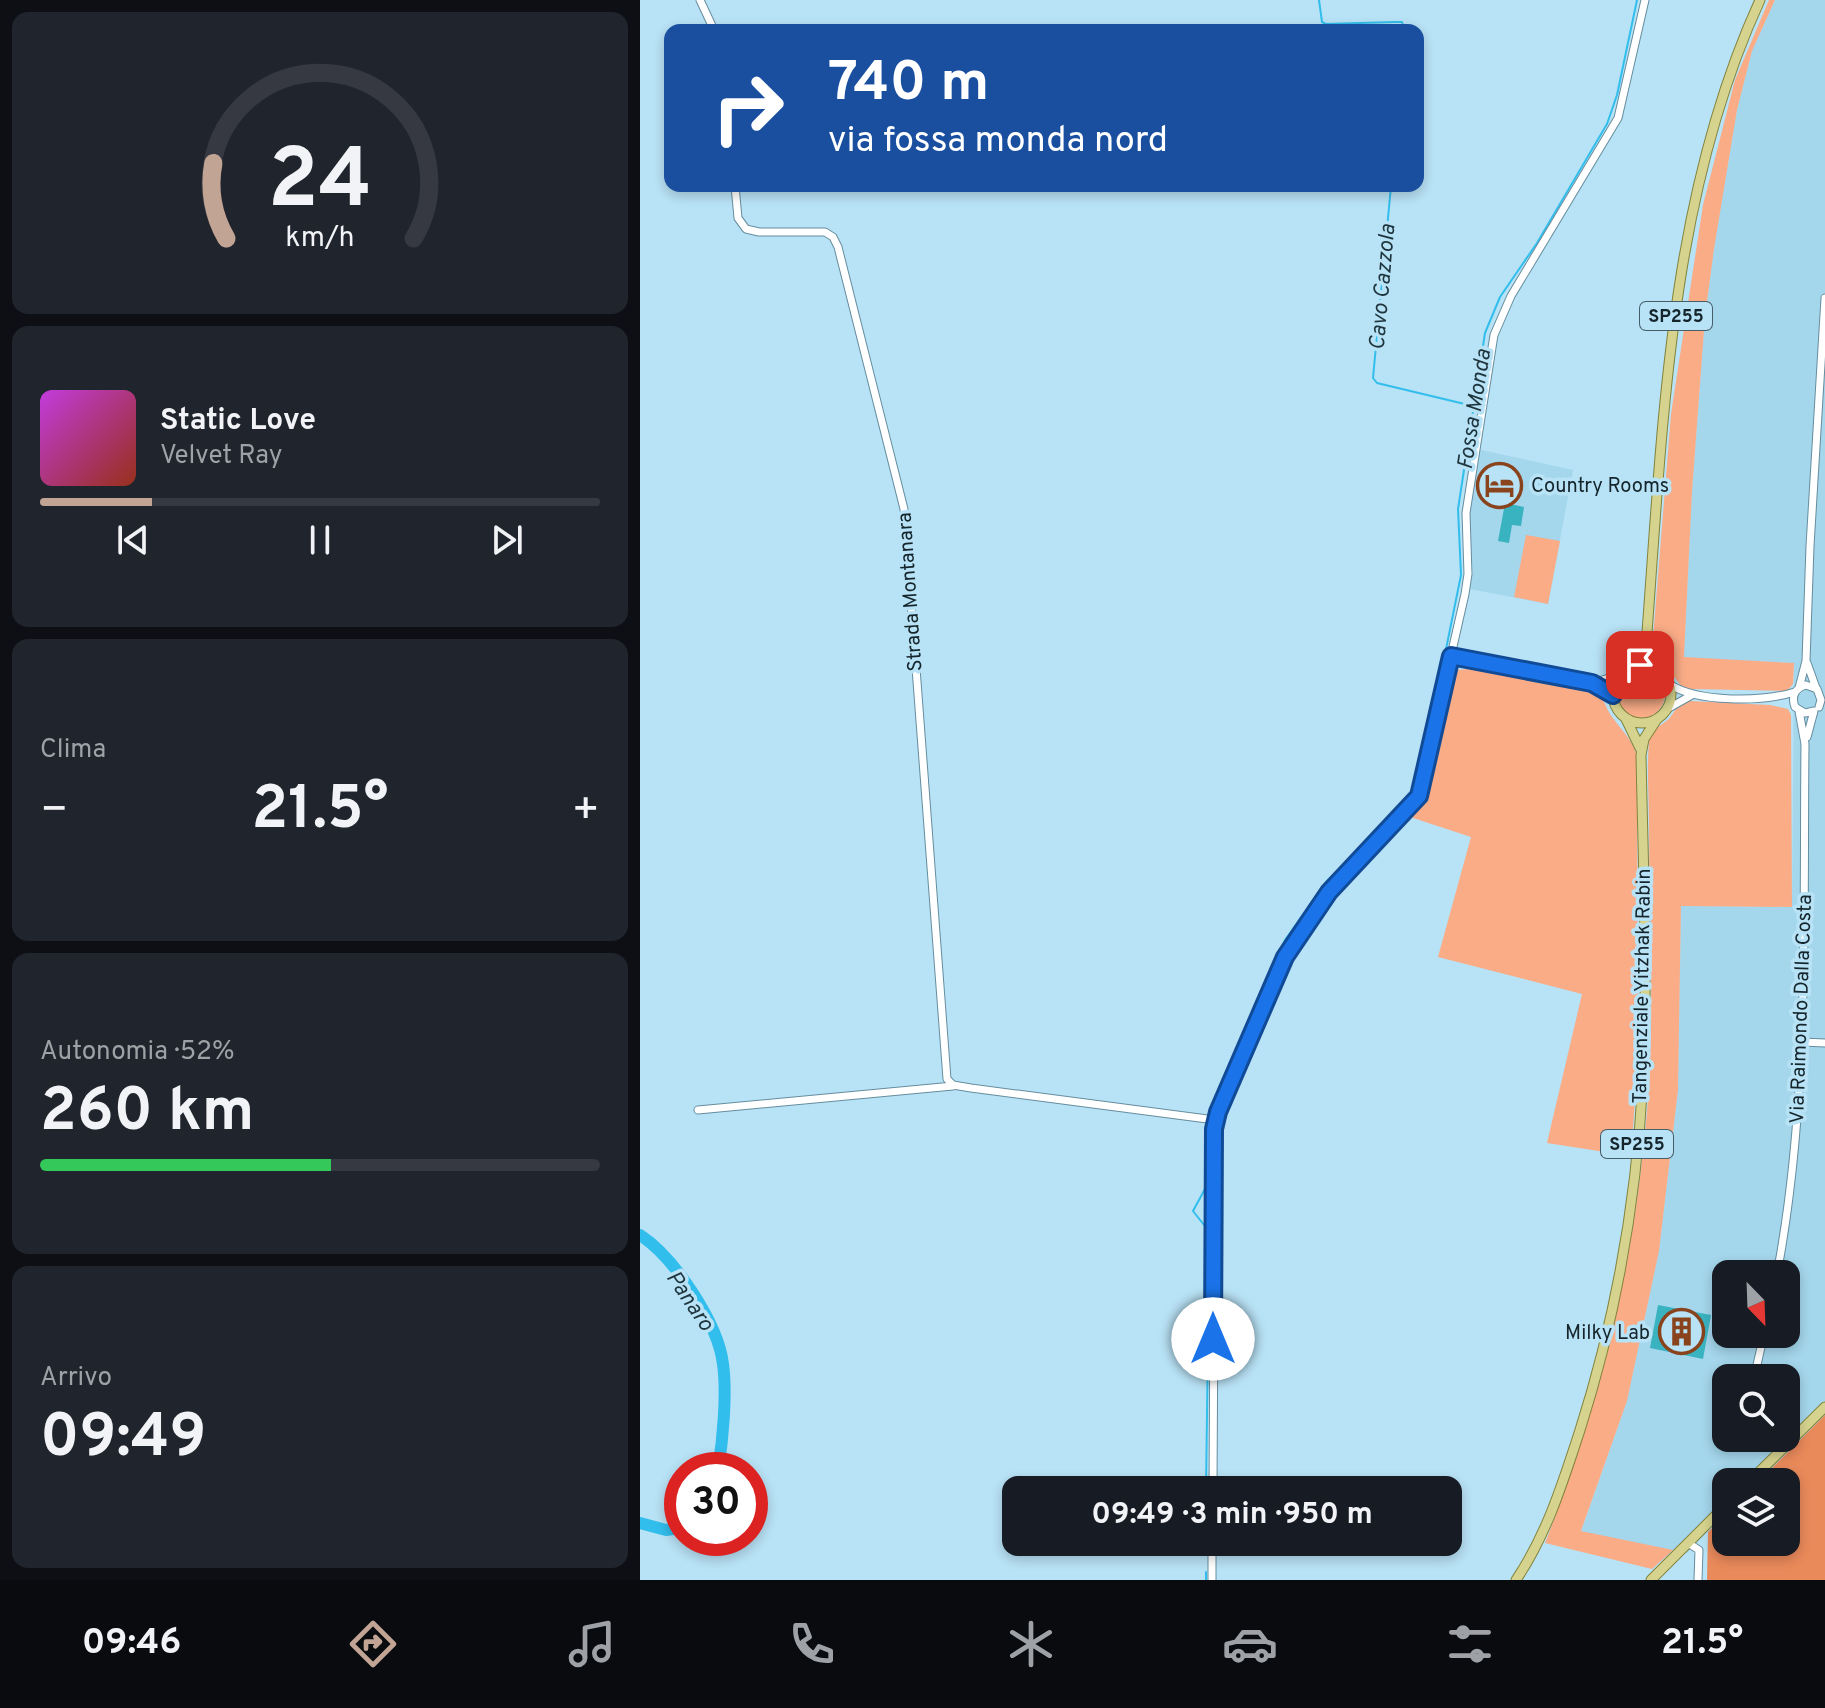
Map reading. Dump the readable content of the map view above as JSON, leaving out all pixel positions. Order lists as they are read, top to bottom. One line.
{"streets":{"main road":["SP255","Tangenziale Yitzhak Rabin"],"street":["Strada Montanara","Via Raimondo Dalla Costa"]},"crossings":[["SP255","Tangenziale Yitzhak Rabin"]],"water":["Cavo Cazzola","Fossa Monda","Panaro"],"places":{"hotel":["Country Rooms"],"building":["Milky Lab"]},"north":"bottom right","page":{"turn":["740 m","via fossa monda nord"],"song":["Static Love","Velvet Ray"],"tile":["Clima",["Autonomia · 52%","260 km"],["Arrivo","09:49"]],"heat":["−","21.5°","+"],"limit":"30","trip":"09:49 · 3 min · 950 m","tabs":["09:46","21.5°"],"gauge":["24","km/h"]}}
